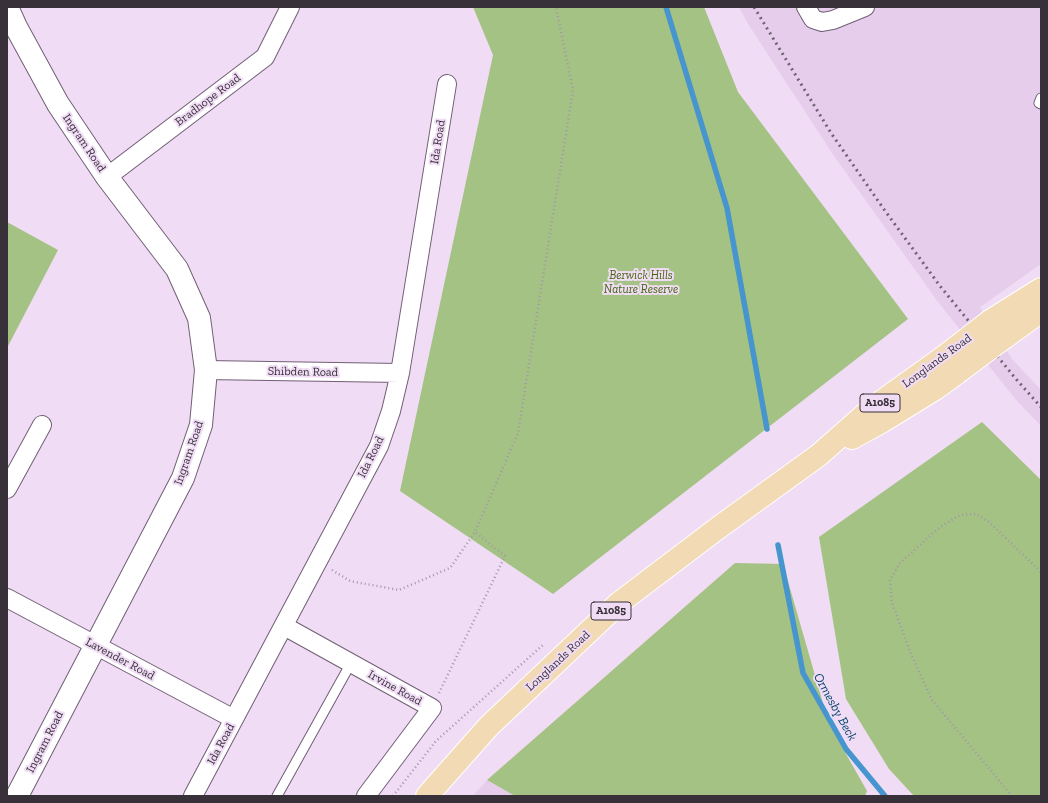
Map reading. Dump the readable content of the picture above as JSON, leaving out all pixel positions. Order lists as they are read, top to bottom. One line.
{"streets":{"main road":["Longlands Road","A1085"],"street":["Bradhope Road","Ida Road","Ingram Road","Shibden Road","Lavender Road","Irvine Road"]},"crossings":[["Bradhope Road","Ingram Road"],["Ida Road","Shibden Road"],["Ida Road","Lavender Road"],["Ida Road","Irvine Road"],["Ingram Road","Shibden Road"],["Ingram Road","Lavender Road"]],"water":["Ormesby Beck"],"parks":["Berwick Hills Nature Reserve"]}
